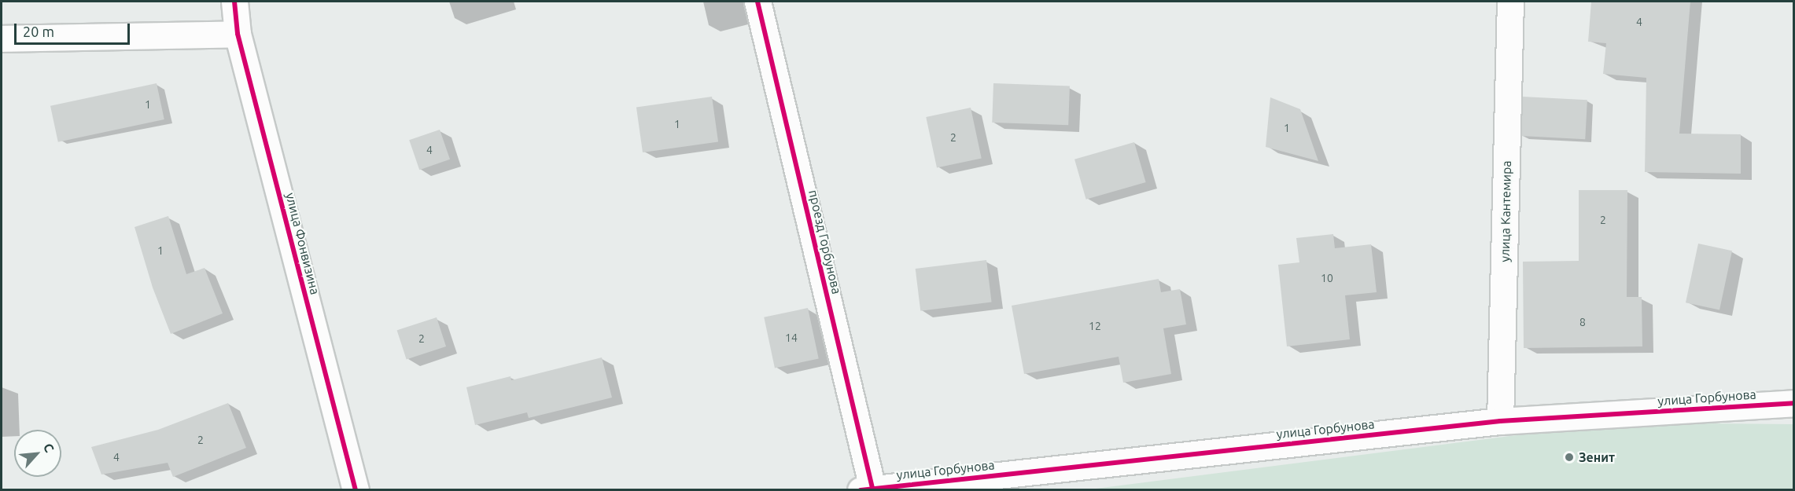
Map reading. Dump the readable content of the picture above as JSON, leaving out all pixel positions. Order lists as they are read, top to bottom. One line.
{"streets":{"street":["улица Кантемира","проезд Горбунова","улица Фонвизина","улица Горбунова"]},"crossings":[["улица Кантемира","улица Горбунова"],["проезд Горбунова","улица Горбунова"]],"places":["Зенит"],"house_numbers":["4","1","1","1","2","4","2","1","10","8","12","14","2","2","4"],"scale_bar":"20 m","north":"top right"}
